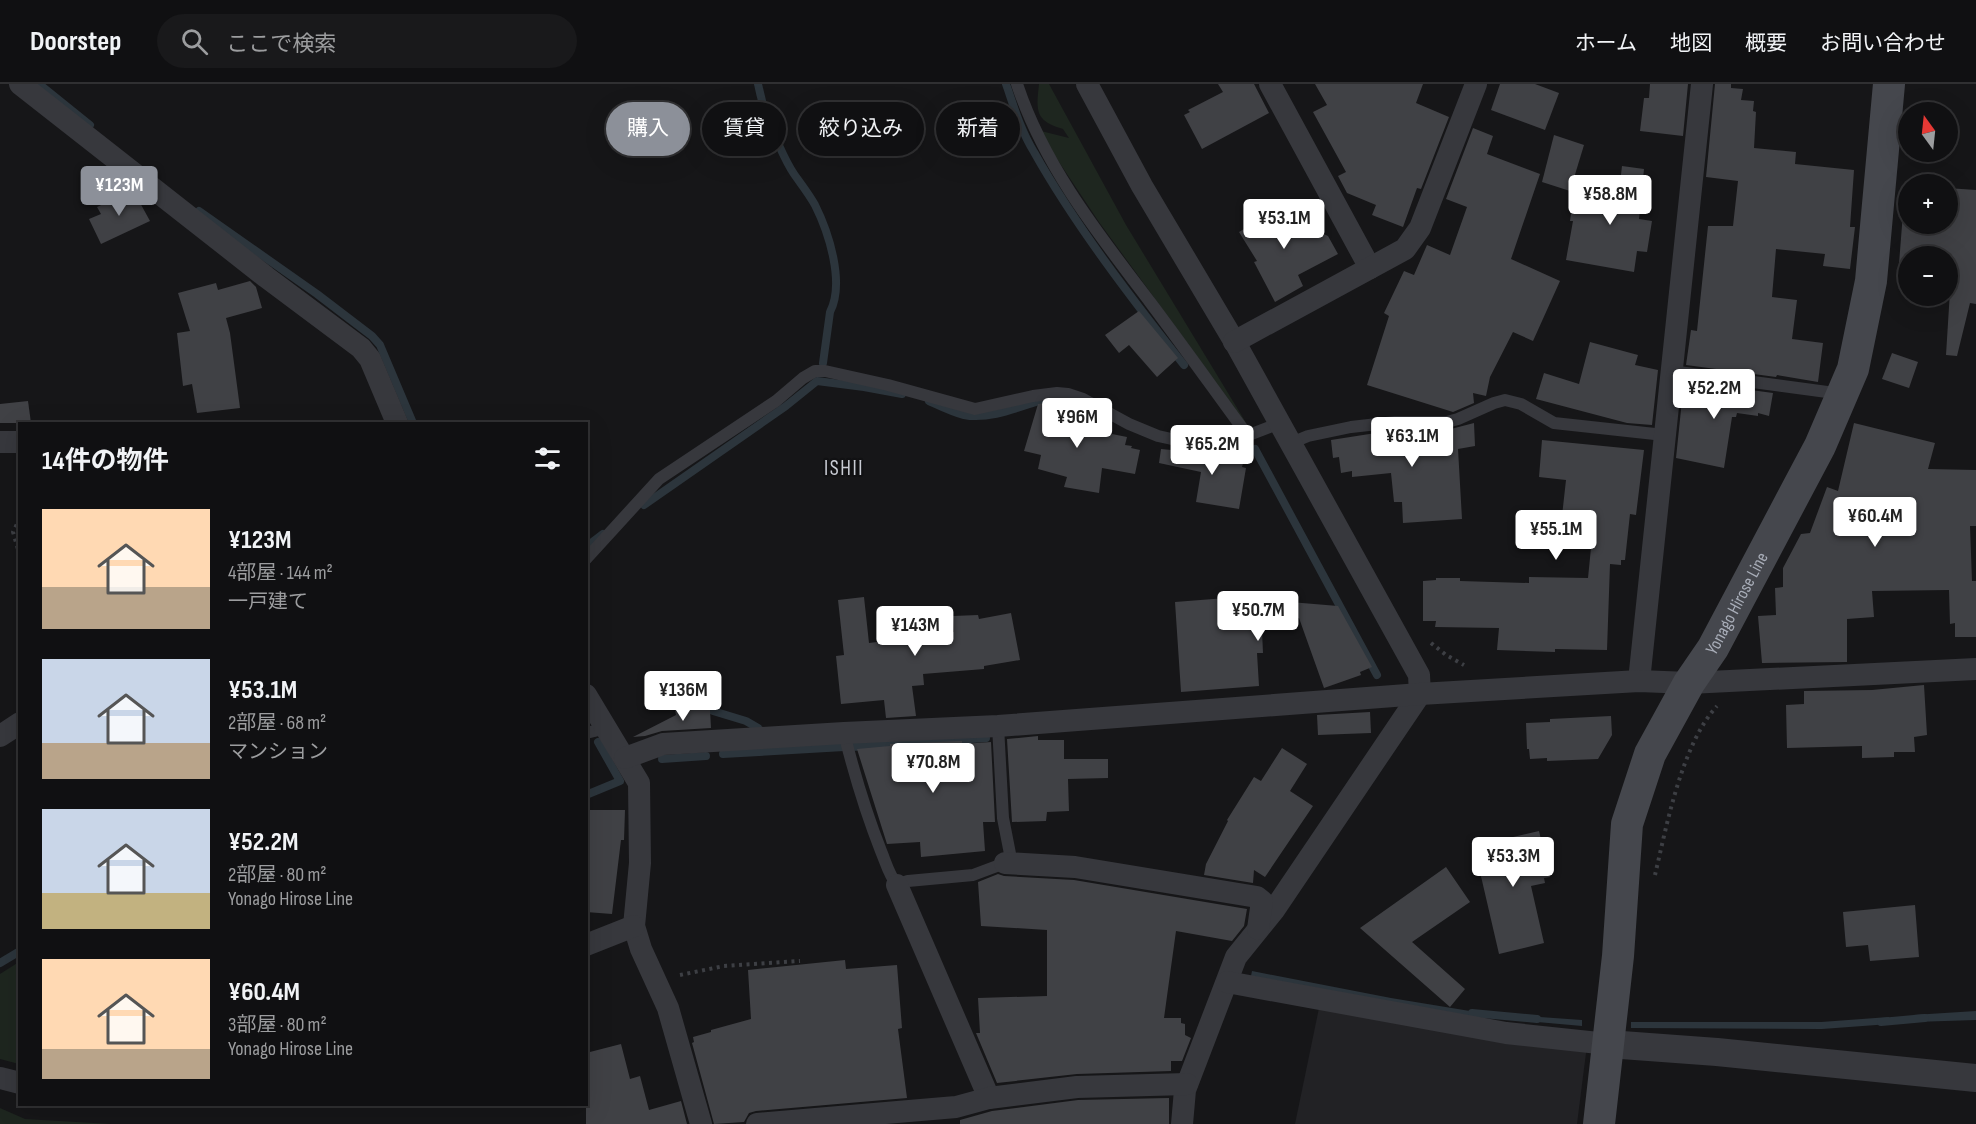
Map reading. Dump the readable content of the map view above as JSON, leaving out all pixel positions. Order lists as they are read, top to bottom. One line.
{"streets":{"main road":["Yonago Hirose Line"]},"districts":["ISHII"],"north":"top","page":{"header":"Doorstep","search":"ここで検索","nav":["ホーム","地図","概要","お問い合わせ"],"map_buttons":["+","−"],"chip":["購入","賃貸","絞り込み","新着"],"price":["¥123M","¥58.8M","¥53.1M","¥52.2M","¥96M","¥63.1M","¥65.2M","¥60.4M","¥55.1M","¥50.7M","¥143M","¥136M","¥70.8M","¥53.3M"],"heading":"14件の物件","list":[{"name":"¥123M","note":"4部屋 · 144 m² · 一戸建て"},{"name":"¥53.1M","note":"2部屋 · 68 m² · マンション"},{"name":"¥52.2M","note":"2部屋 · 80 m² · Yonago Hirose Line"},{"name":"¥60.4M","note":"3部屋 · 80 m² · Yonago Hirose Line"}]}}
